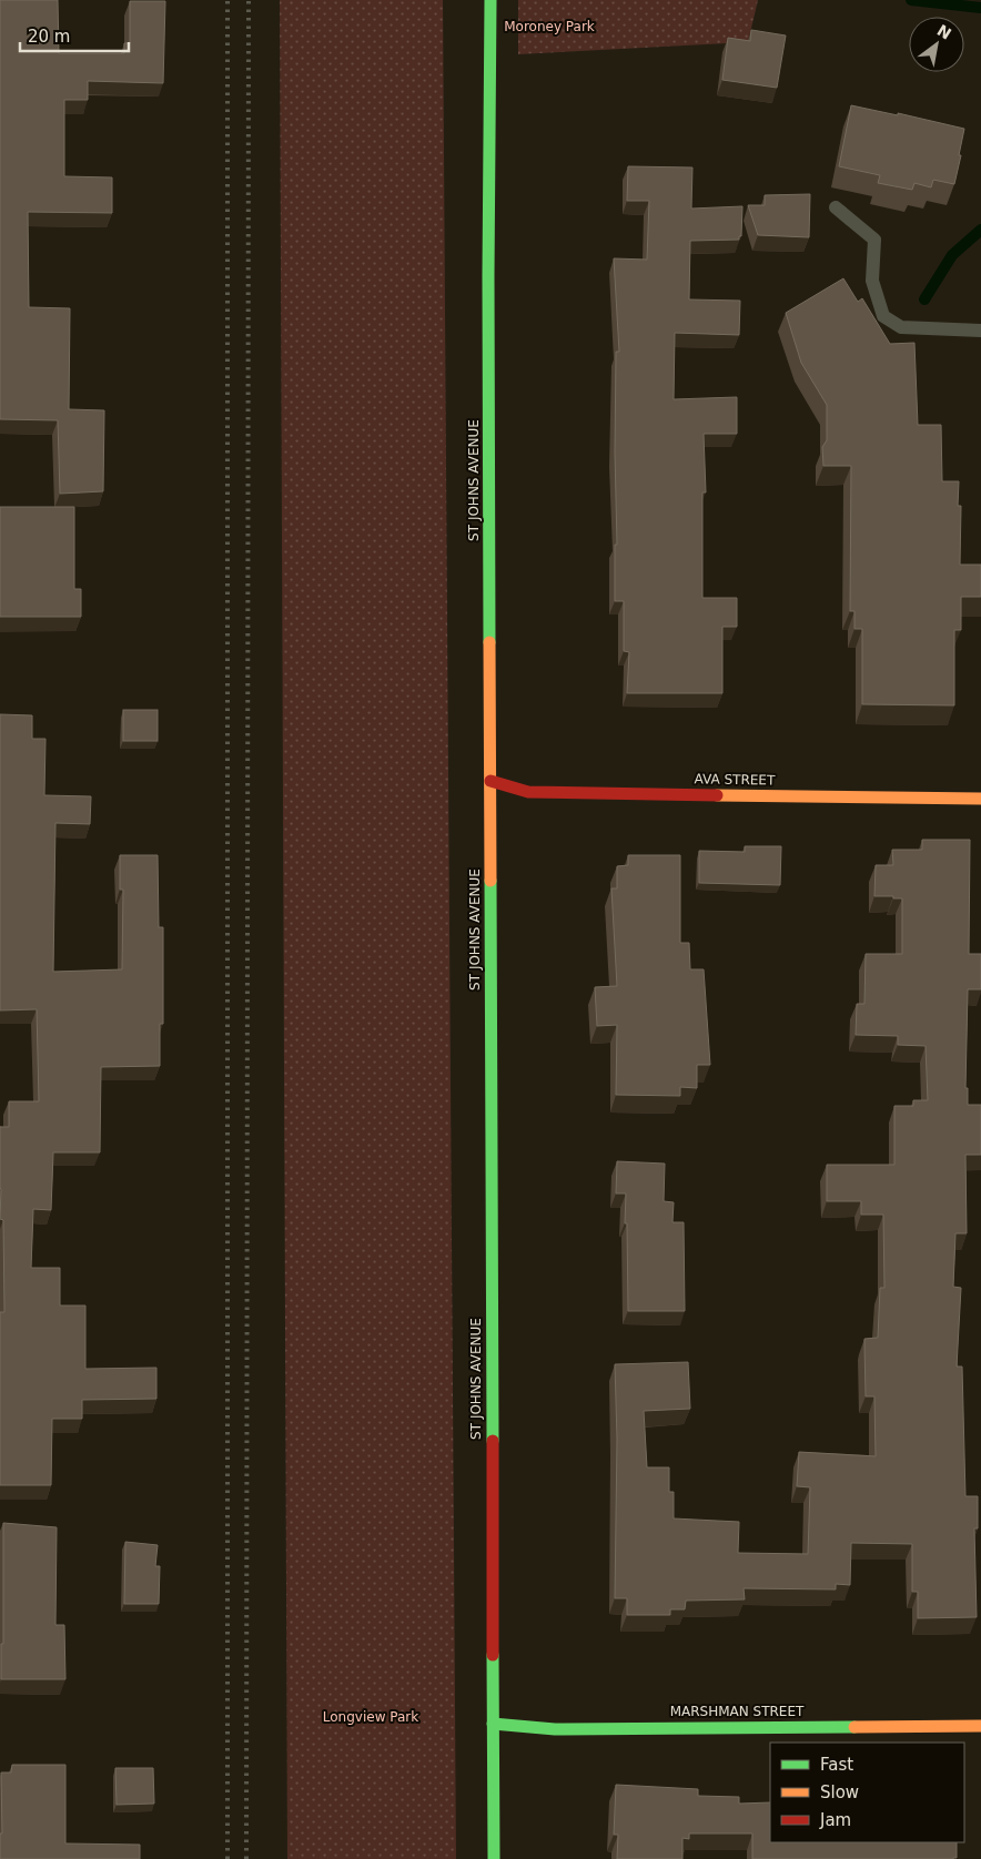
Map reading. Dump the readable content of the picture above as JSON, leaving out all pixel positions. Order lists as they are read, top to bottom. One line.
{"streets":{"street":["ST JOHNS AVENUE","AVA STREET","MARSHMAN STREET"]},"crossings":[["ST JOHNS AVENUE","AVA STREET"],["ST JOHNS AVENUE","MARSHMAN STREET"]],"parks":["Moroney Park","Longview Park"],"legend":["Fast","Slow","Jam"],"scale_bar":"20 m","north":"top right"}
